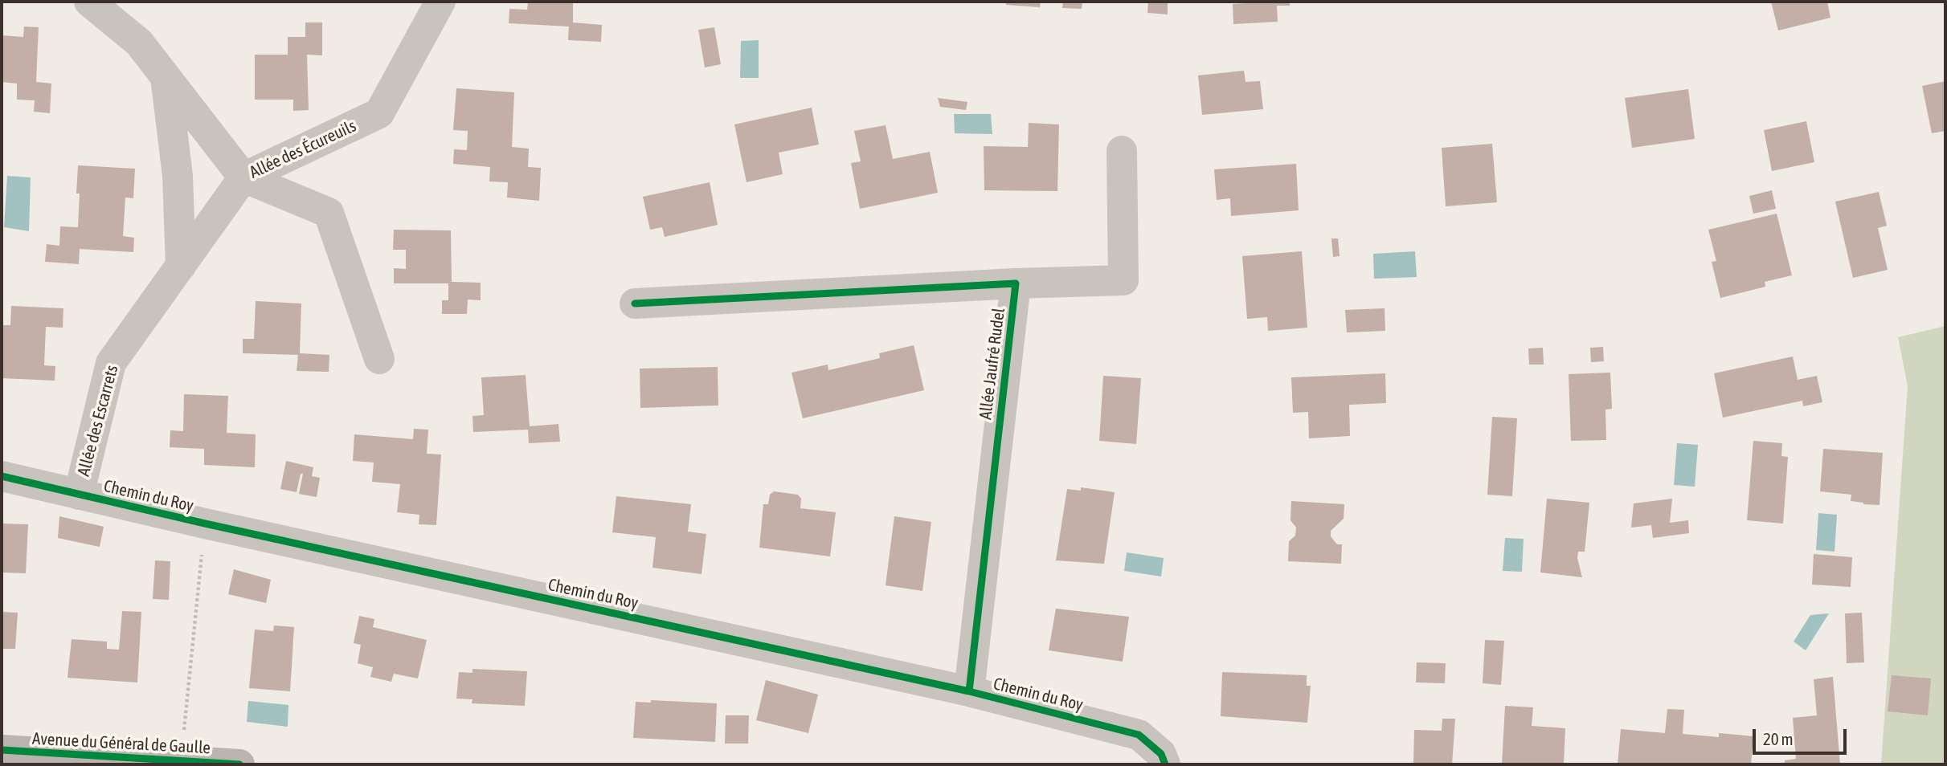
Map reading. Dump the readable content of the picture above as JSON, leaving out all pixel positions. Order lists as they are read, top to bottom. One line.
{"streets":{"main road":["Avenue du Général de Gaulle"],"street":["Allée des Écureuils","Allée Jaufré Rudel","Allée des Escarrets","Chemin du Roy"]},"crossings":[["Allée des Écureuils","Allée des Escarrets"],["Allée Jaufré Rudel","Chemin du Roy"],["Allée des Escarrets","Chemin du Roy"]],"scale_bar":"20 m"}
